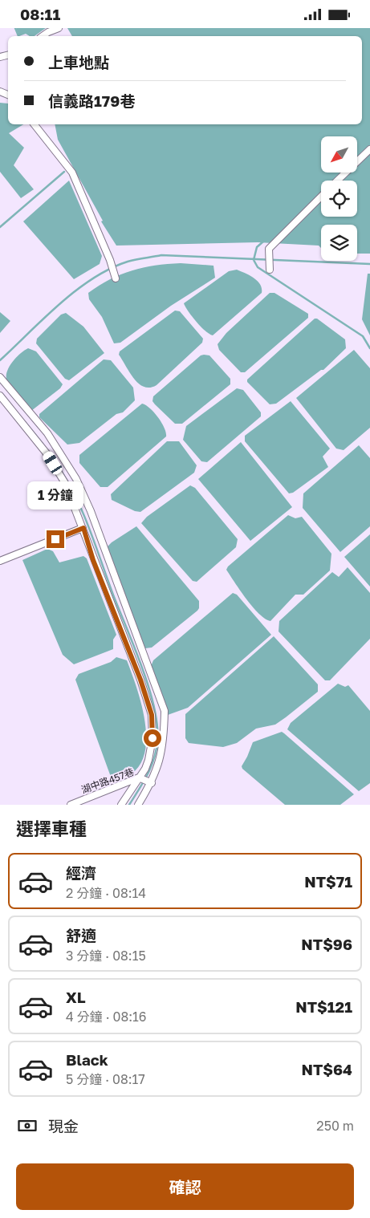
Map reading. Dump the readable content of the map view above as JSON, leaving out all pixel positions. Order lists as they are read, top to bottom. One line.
{"streets":{"street":["湖中路457巷"]},"north":"bottom left","page":{"status":"08:11","banner":["上車地點","信義路179巷"],"bubble":"1 分鐘","heading":"選擇車種","list":[{"name":"經濟","note":"2 分鐘 · 08:14","value":"NT$71"},{"name":"舒適","note":"3 分鐘 · 08:15","value":"NT$96"},{"name":"XL","note":"4 分鐘 · 08:16","value":"NT$121"},{"name":"Black","note":"5 分鐘 · 08:17","value":"NT$64"}],"pay":["現金","250 m"],"buttons":"確認"}}
